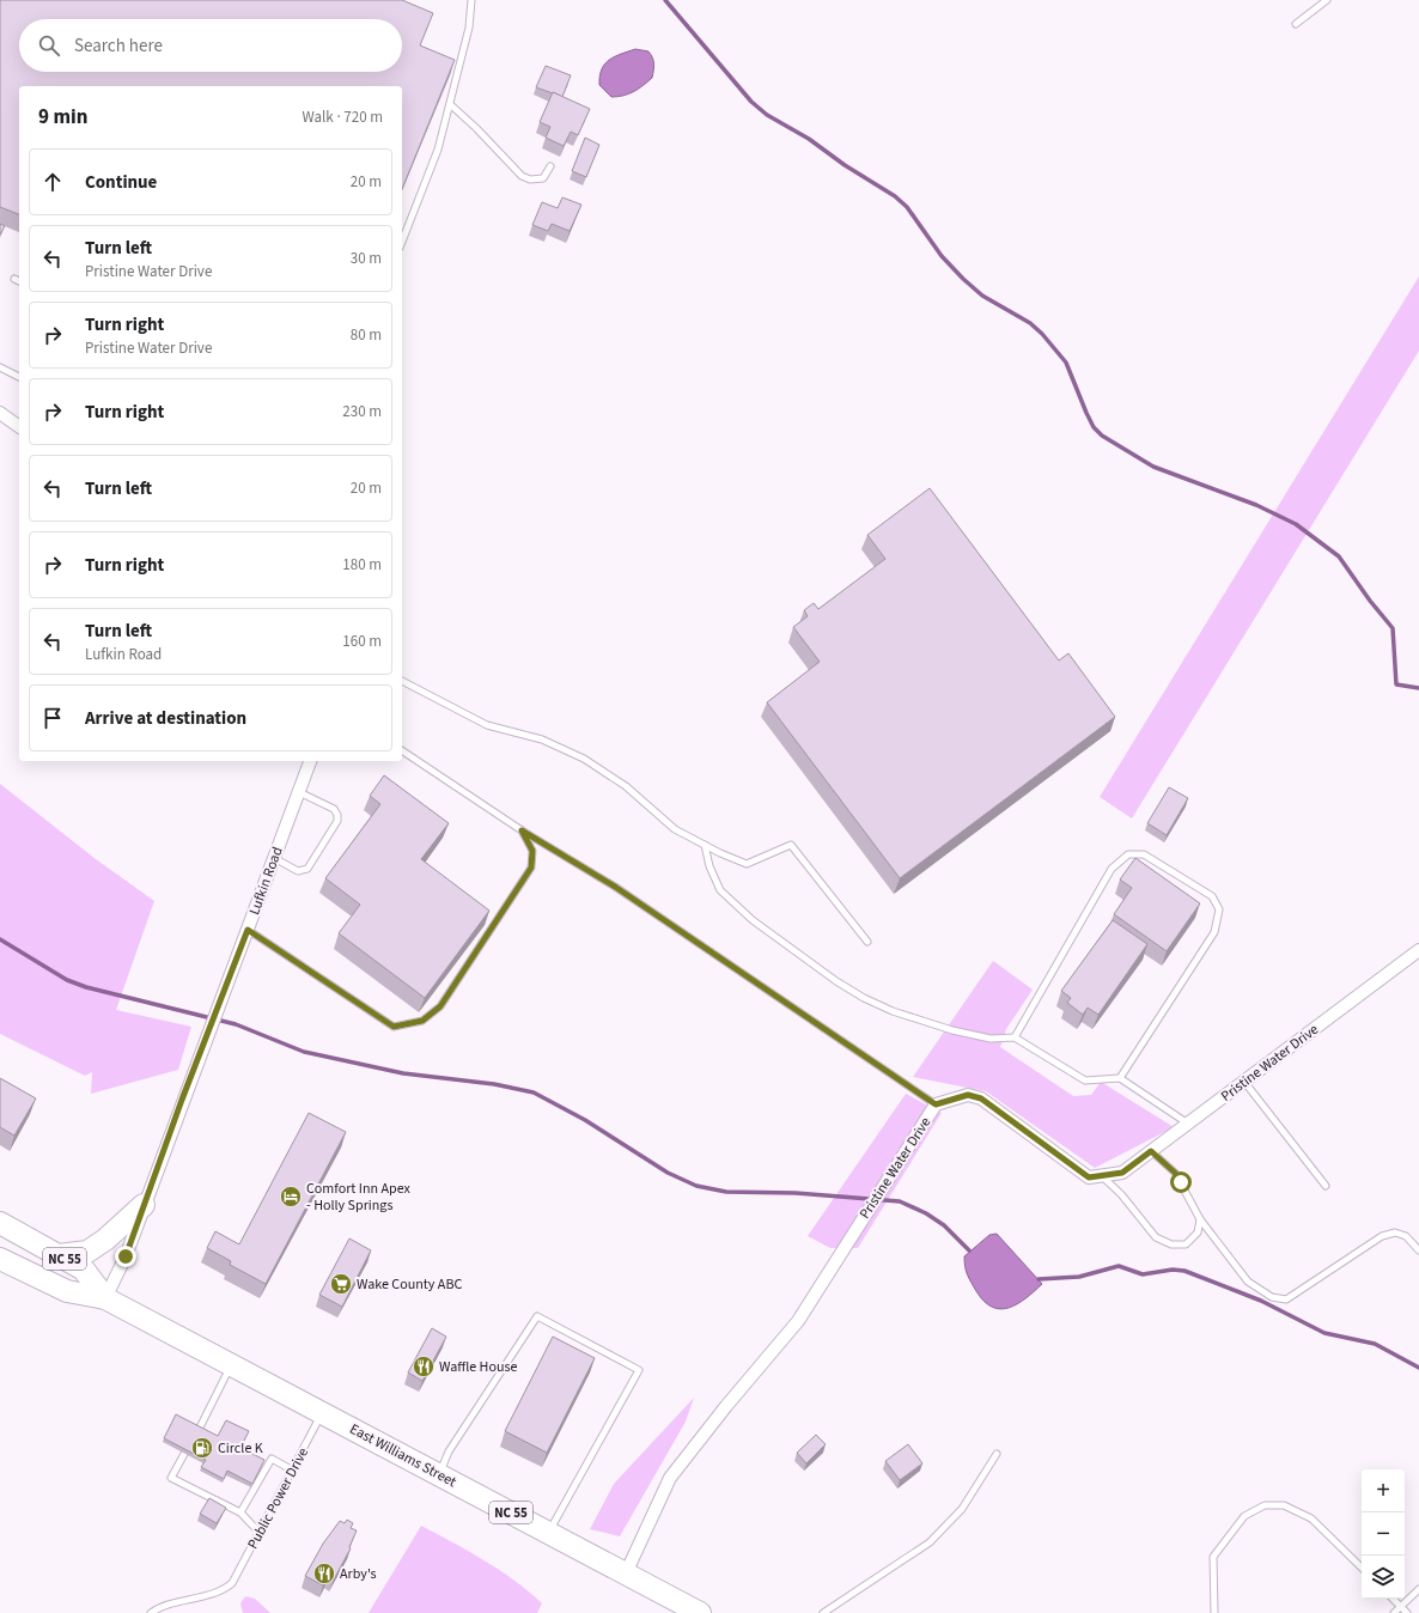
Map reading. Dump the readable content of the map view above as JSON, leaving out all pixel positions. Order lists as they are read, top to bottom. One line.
{"streets":{"highway":["NC 55","East Williams Street"],"street":["Lufkin Road","Pristine Water Drive"],"lane":["Public Power Drive"]},"crossings":[["Lufkin Road","East Williams Street"],["Pristine Water Drive","East Williams Street"],["East Williams Street","Public Power Drive"]],"places":{"hotel":["Comfort Inn Apex - Holly Springs"],"supermarket":["Wake County ABC"],"restaurant":["Waffle House","Arby's"],"fuel station":["Circle K"]},"page":{"search":"Search here","heading":["9 min","Walk · 720 m"],"list":[["Continue","20 m"],["Turn left","Pristine Water Drive","30 m"],["Turn right","Pristine Water Drive","80 m"],["Turn right","230 m"],["Turn left","20 m"],["Turn right","180 m"],["Turn left","Lufkin Road","160 m"],"Arrive at destination"],"map_buttons":["+","−"]}}
